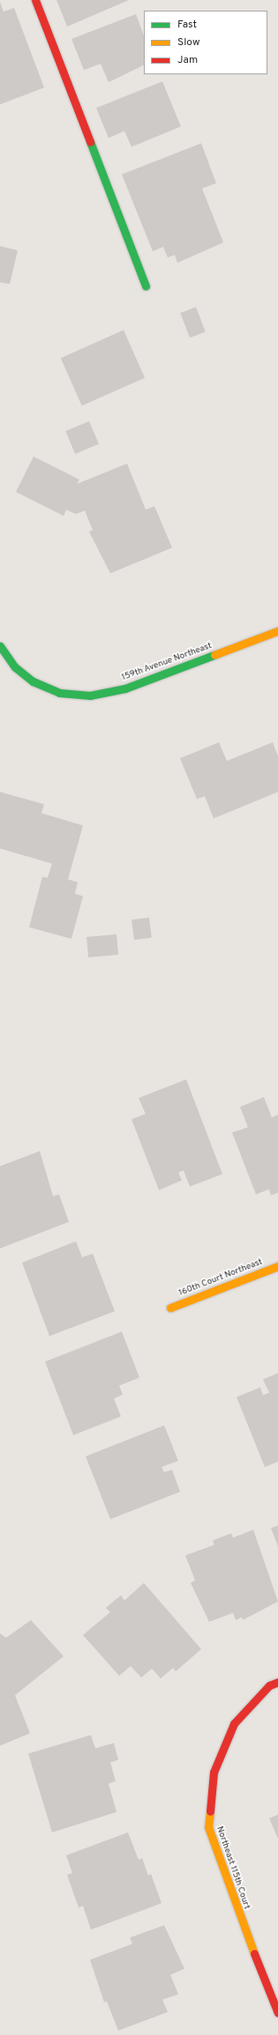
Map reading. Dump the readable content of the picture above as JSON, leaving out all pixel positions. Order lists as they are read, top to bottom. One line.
{"streets":{"street":["159th Avenue Northeast","160th Court Northeast","Northeast 115th Court"]},"legend":["Fast","Slow","Jam"]}
